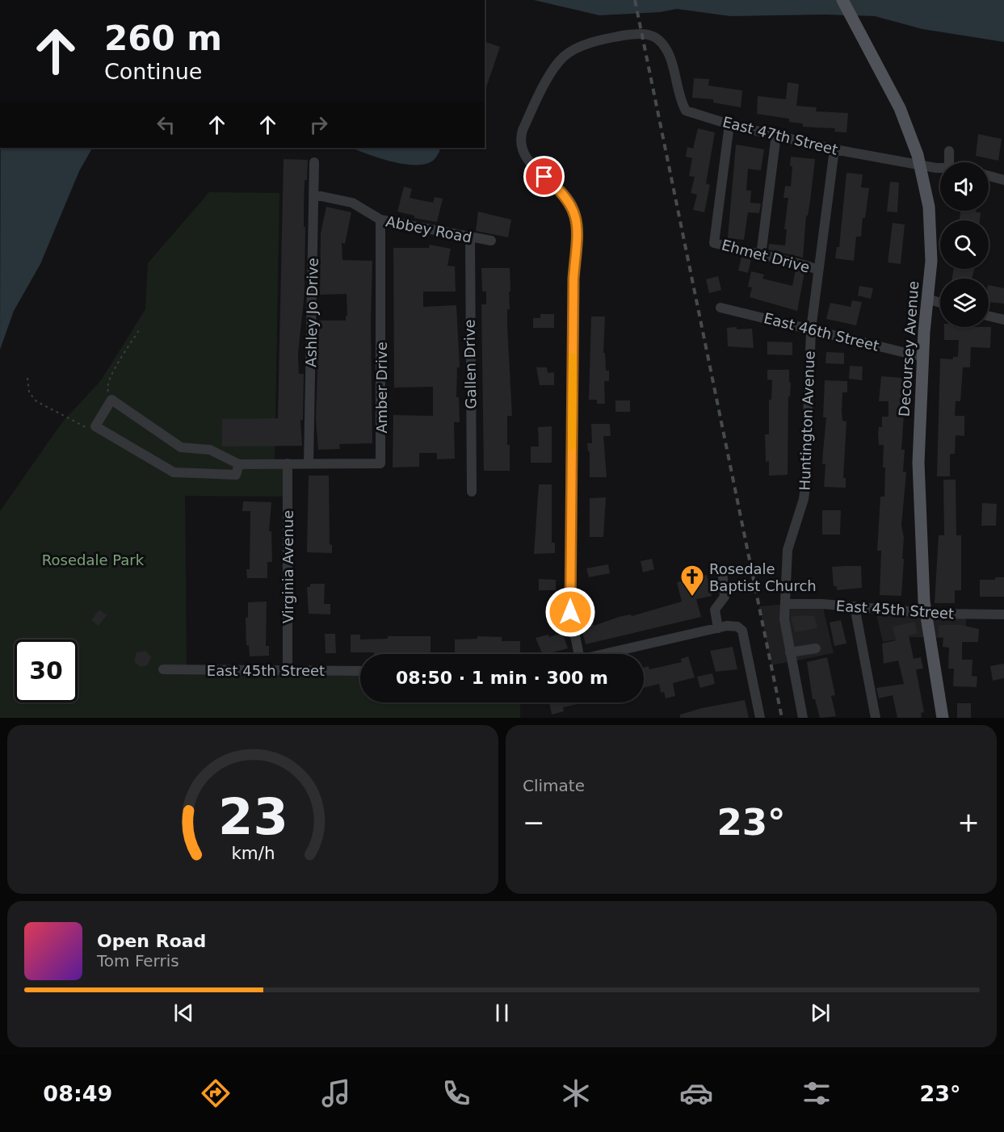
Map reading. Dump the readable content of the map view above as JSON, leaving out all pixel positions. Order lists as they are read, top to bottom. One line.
{"streets":{"main road":["Decoursey Avenue"],"street":["East 47th Street","Abbey Road","Ehmet Drive","Ashley Jo Drive","East 46th Street","Gallen Drive","Amber Drive","Huntington Avenue","Virginia Avenue","East 45th Street"]},"crossings":[["East 47th Street","Ehmet Drive"],["East 47th Street","Decoursey Avenue"],["East 47th Street","Huntington Avenue"],["Abbey Road","Ashley Jo Drive"],["Abbey Road","Gallen Drive"],["Abbey Road","Amber Drive"],["Ehmet Drive","Huntington Avenue"],["Ashley Jo Drive","Amber Drive"],["East 46th Street","Decoursey Avenue"],["East 46th Street","Huntington Avenue"],["Decoursey Avenue","East 45th Street"],["Amber Drive","Virginia Avenue"],["Huntington Avenue","East 45th Street"],["Virginia Avenue","East 45th Street"]],"parks":["Rosedale Park"],"places":{"church":["Rosedale Baptist Church"]},"page":{"turn":["260 m","Continue"],"limit":"30","trip":"08:50 · 1 min · 300 m","tile":"Climate","heat":["−","23°","+"],"song":["Open Road","Tom Ferris"],"tabs":["08:49","23°"],"gauge":["23","km/h"]}}
